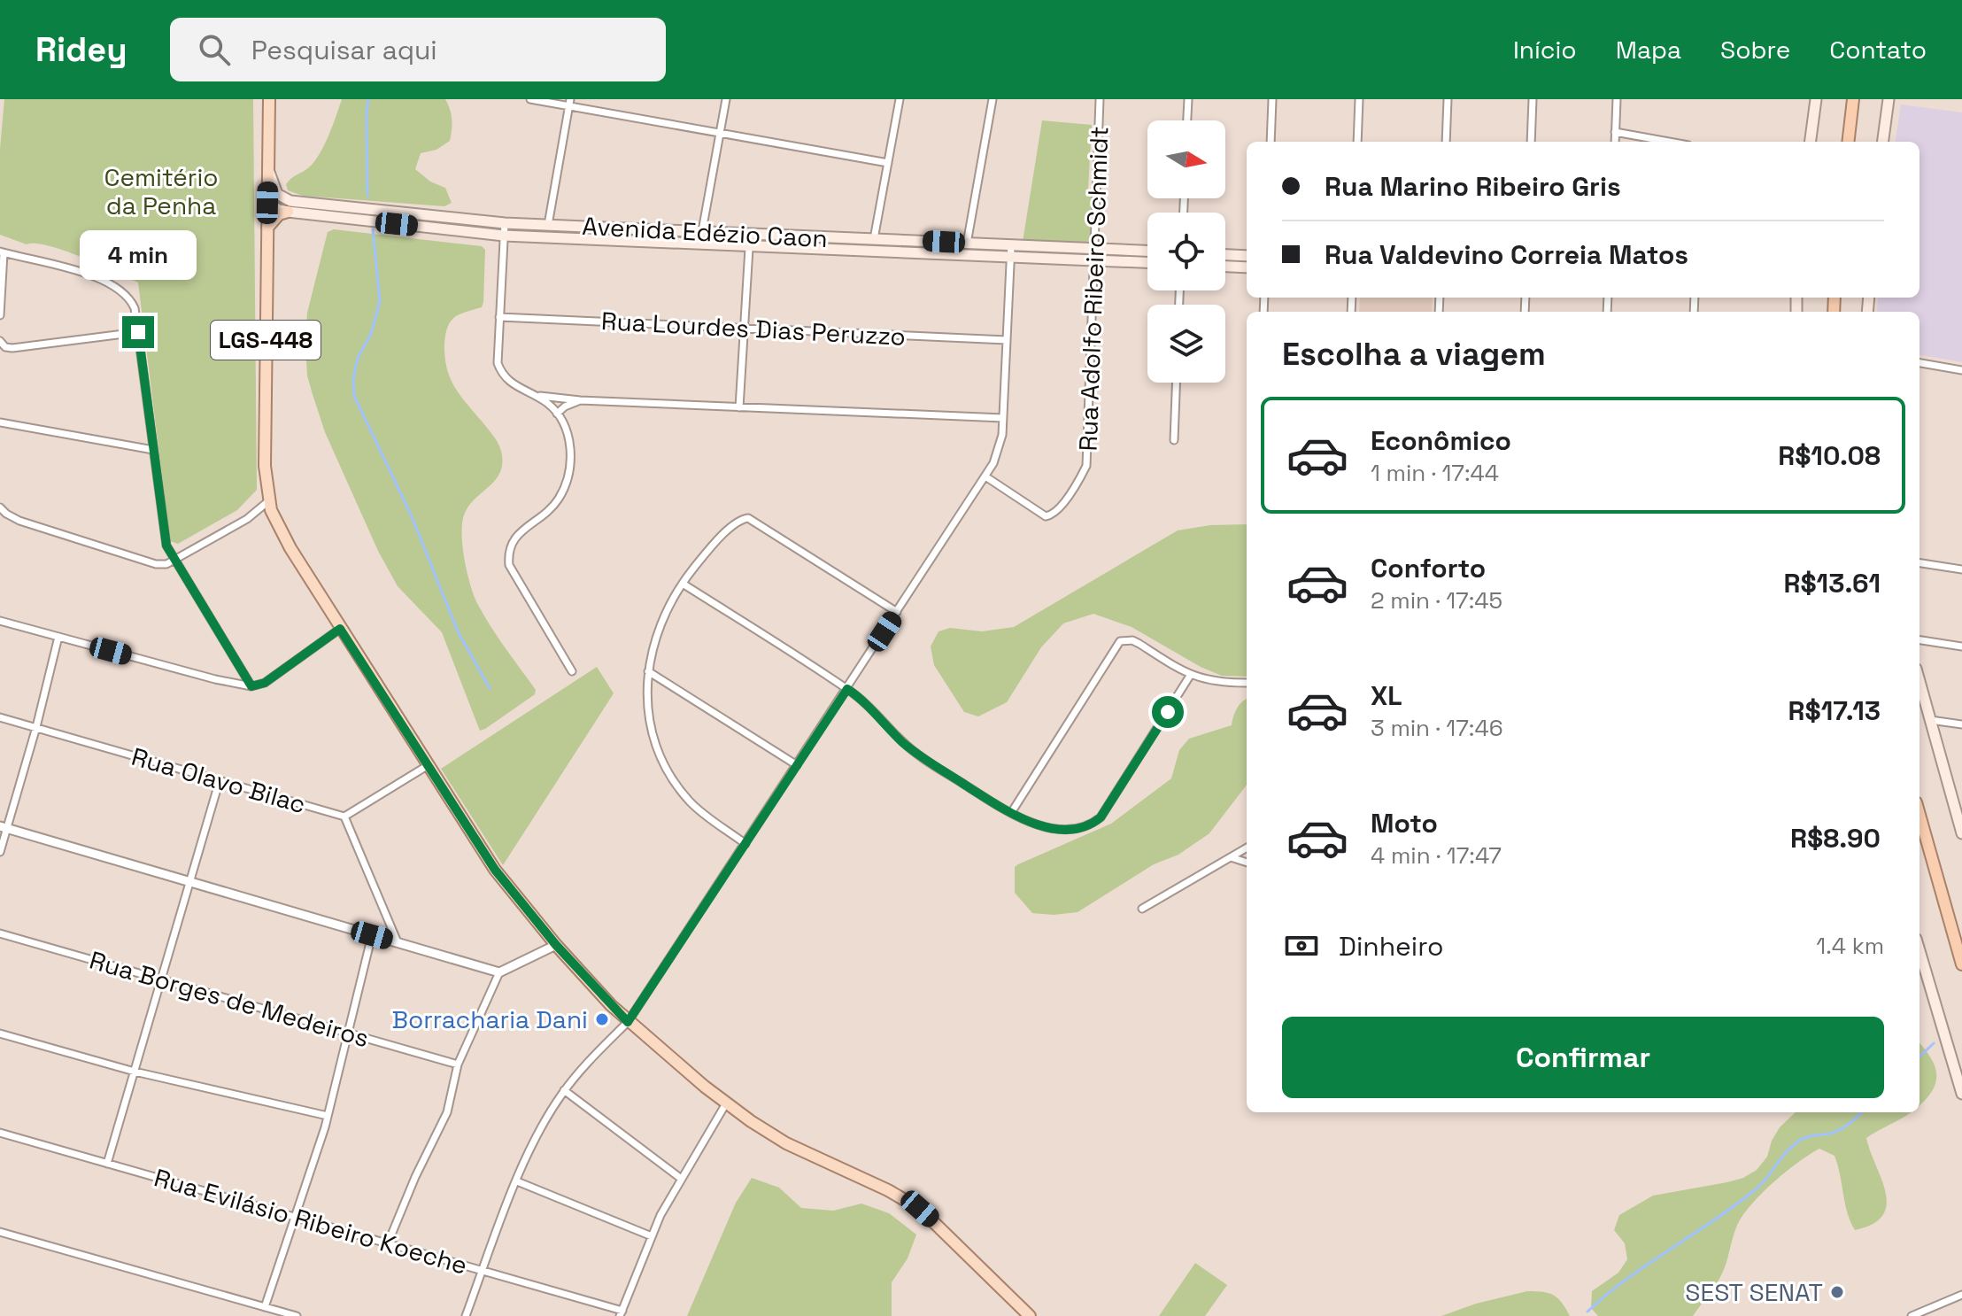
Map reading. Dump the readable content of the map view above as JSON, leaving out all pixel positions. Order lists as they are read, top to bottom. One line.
{"streets":{"main road":["Avenida Edézio Caon","LGS-448"],"street":["Rua Adolfo Ribeiro Schmidt","Rua Lourdes Dias Peruzzo","Rua Olavo Bilac","Rua Borges de Medeiros","Rua Evilásio Ribeiro Koeche"]},"crossings":[["Avenida Edézio Caon","Rua Adolfo Ribeiro Schmidt"],["Avenida Edézio Caon","LGS-448"]],"parks":["Cemitério da Penha"],"places":["Borracharia Dani","SEST SENAT"],"north":"right","page":{"header":"Ridey","search":"Pesquisar aqui","nav":["Início","Mapa","Sobre","Contato"],"banner":["Rua Marino Ribeiro Gris","Rua Valdevino Correia Matos"],"bubble":"4 min","heading":"Escolha a viagem","list":[{"name":"Econômico","note":"1 min · 17:44","value":"R$10.08"},{"name":"Conforto","note":"2 min · 17:45","value":"R$13.61"},{"name":"XL","note":"3 min · 17:46","value":"R$17.13"},{"name":"Moto","note":"4 min · 17:47","value":"R$8.90"}],"pay":["Dinheiro","1.4 km"],"buttons":"Confirmar"}}
